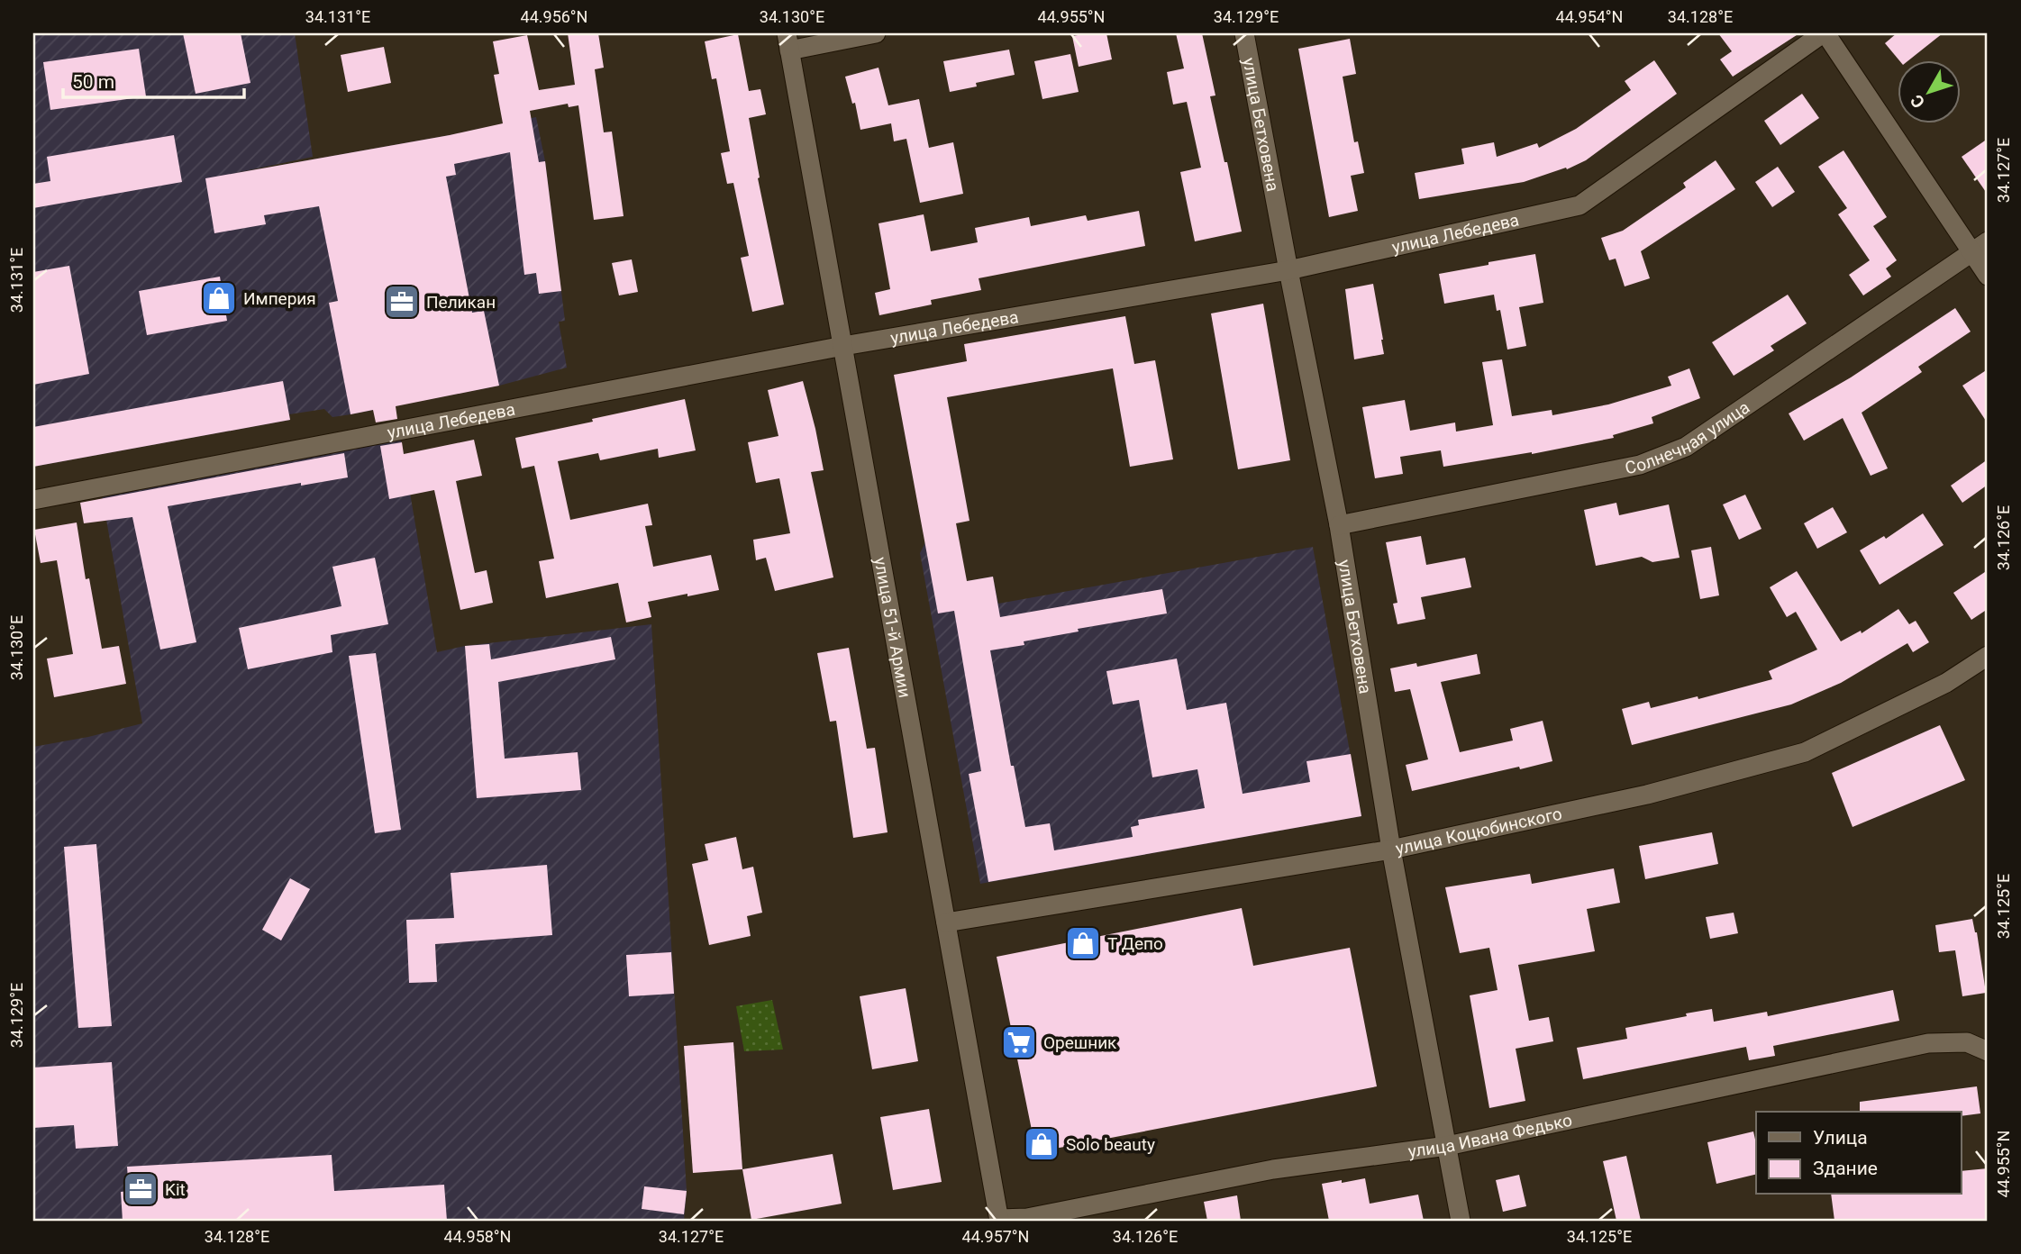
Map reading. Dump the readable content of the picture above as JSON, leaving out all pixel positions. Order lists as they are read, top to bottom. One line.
{"streets":{"street":["улица Бетховена","улица Лебедева","Солнечная улица","улица 51-й Армии","улица Коцюбинского","улица Ивана Федько"]},"crossings":[["улица Бетховена","улица Лебедева"],["улица Бетховена","Солнечная улица"],["улица Бетховена","улица Коцюбинского"],["улица Бетховена","улица Ивана Федько"],["улица Лебедева","улица 51-й Армии"],["улица 51-й Армии","улица Коцюбинского"],["улица 51-й Армии","улица Ивана Федько"]],"places":{"shop":["Империя","Т Депо","Solo beauty"],"office":["Пеликан","Kit"],"supermarket":["Орешник"]},"legend":["Улица","Здание"],"scale_bar":"50 m","north":"bottom left","coordinates":["34.131°E","44.956°N","34.130°E","44.955°N","34.129°E","44.954°N","34.128°E","34.127°E","34.126°E","34.125°E","44.958°N","44.957°N"]}
